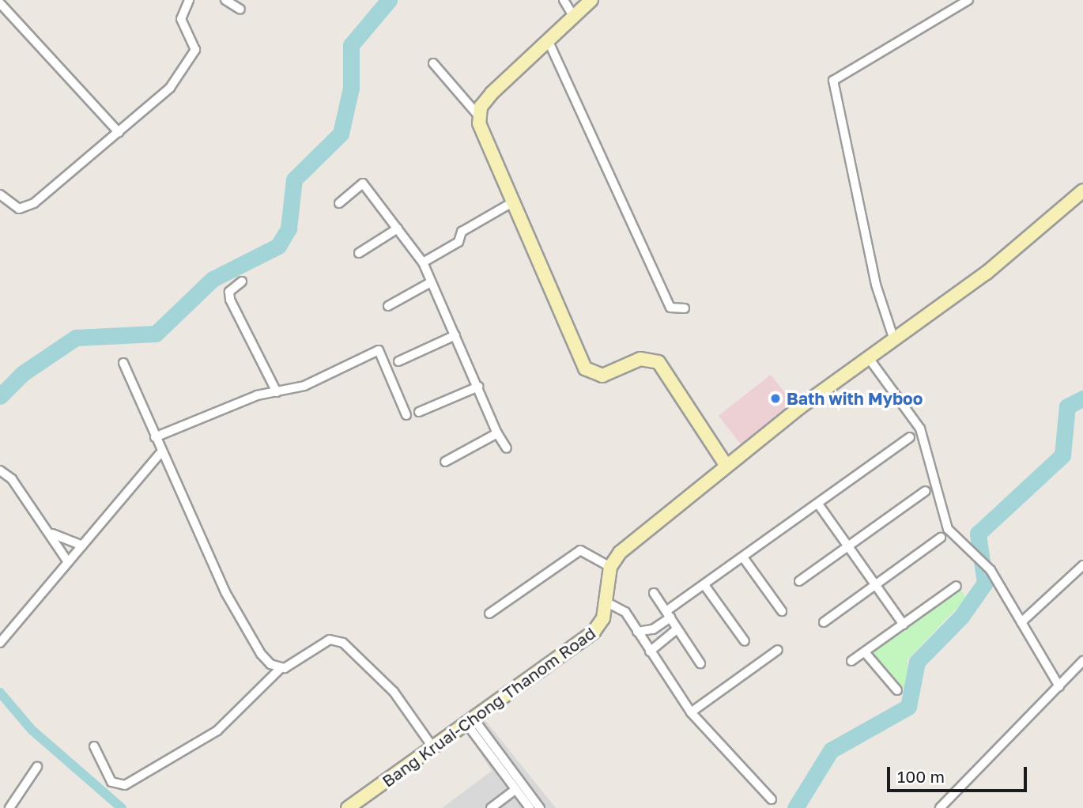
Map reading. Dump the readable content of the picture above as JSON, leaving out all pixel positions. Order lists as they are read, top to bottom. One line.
{"streets":{"street":["Bang Kruai-Chong Thanom Road"]},"places":["Bath with Myboo"],"scale_bar":"100 m"}
